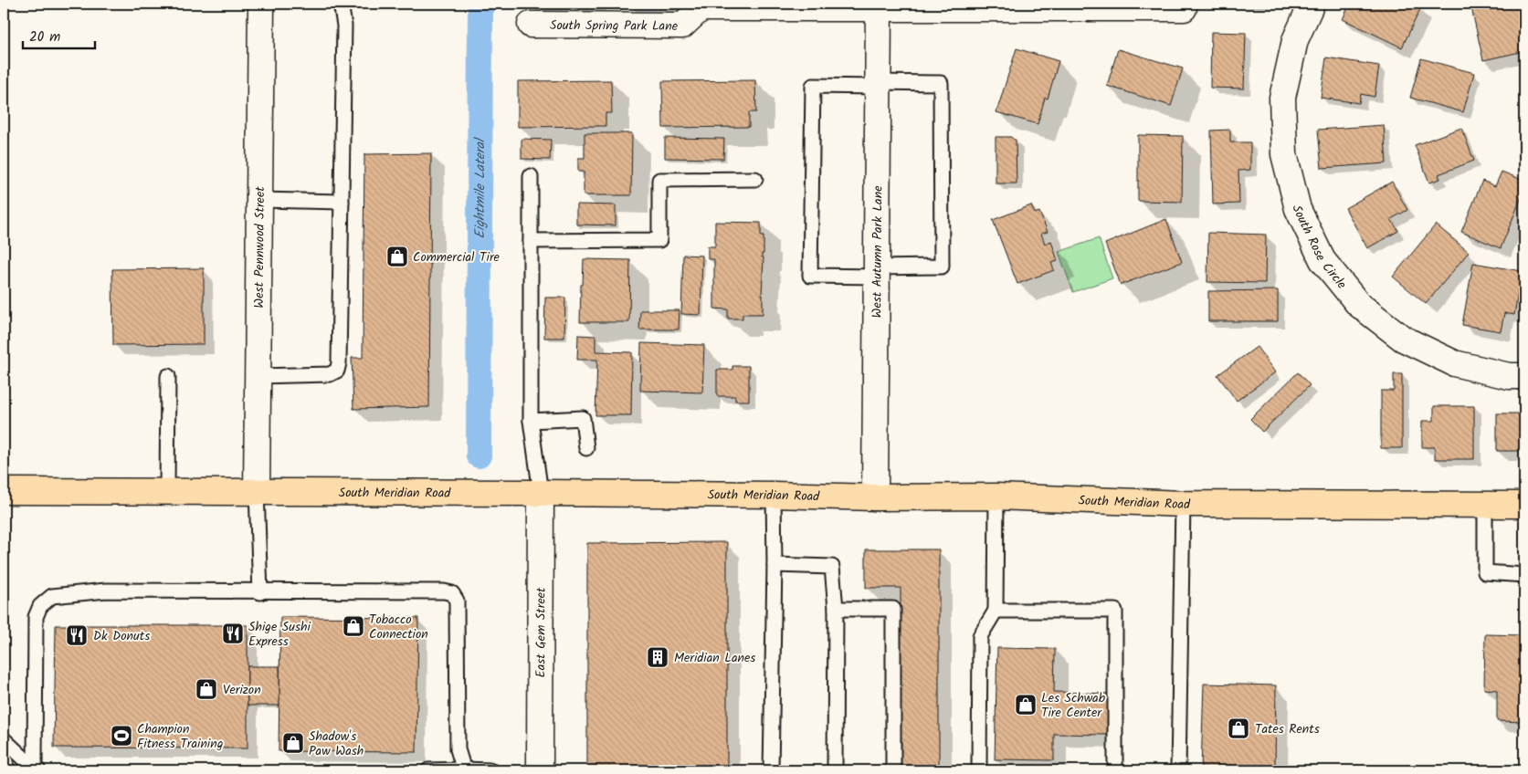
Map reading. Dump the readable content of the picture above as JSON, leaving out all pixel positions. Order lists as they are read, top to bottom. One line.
{"streets":{"main road":["South Meridian Road"],"street":["South Spring Park Lane","South Rose Circle","West Pennwood Street","West Autumn Park Lane","East Gem Street"]},"crossings":[["South Spring Park Lane","West Autumn Park Lane"],["West Pennwood Street","South Meridian Road"],["West Autumn Park Lane","South Meridian Road"],["South Meridian Road","East Gem Street"]],"water":["Eightmile Lateral"],"places":{"shop":["Commercial Tire","Tobacco Connection","Verizon","Les Schwab Tire Center","Tates Rents","Shadow's Paw Wash"],"restaurant":["Shige Sushi Express","Dk Donuts"],"building":["Meridian Lanes"],"sports":["Champion Fitness Training"]},"scale_bar":"20 m"}
